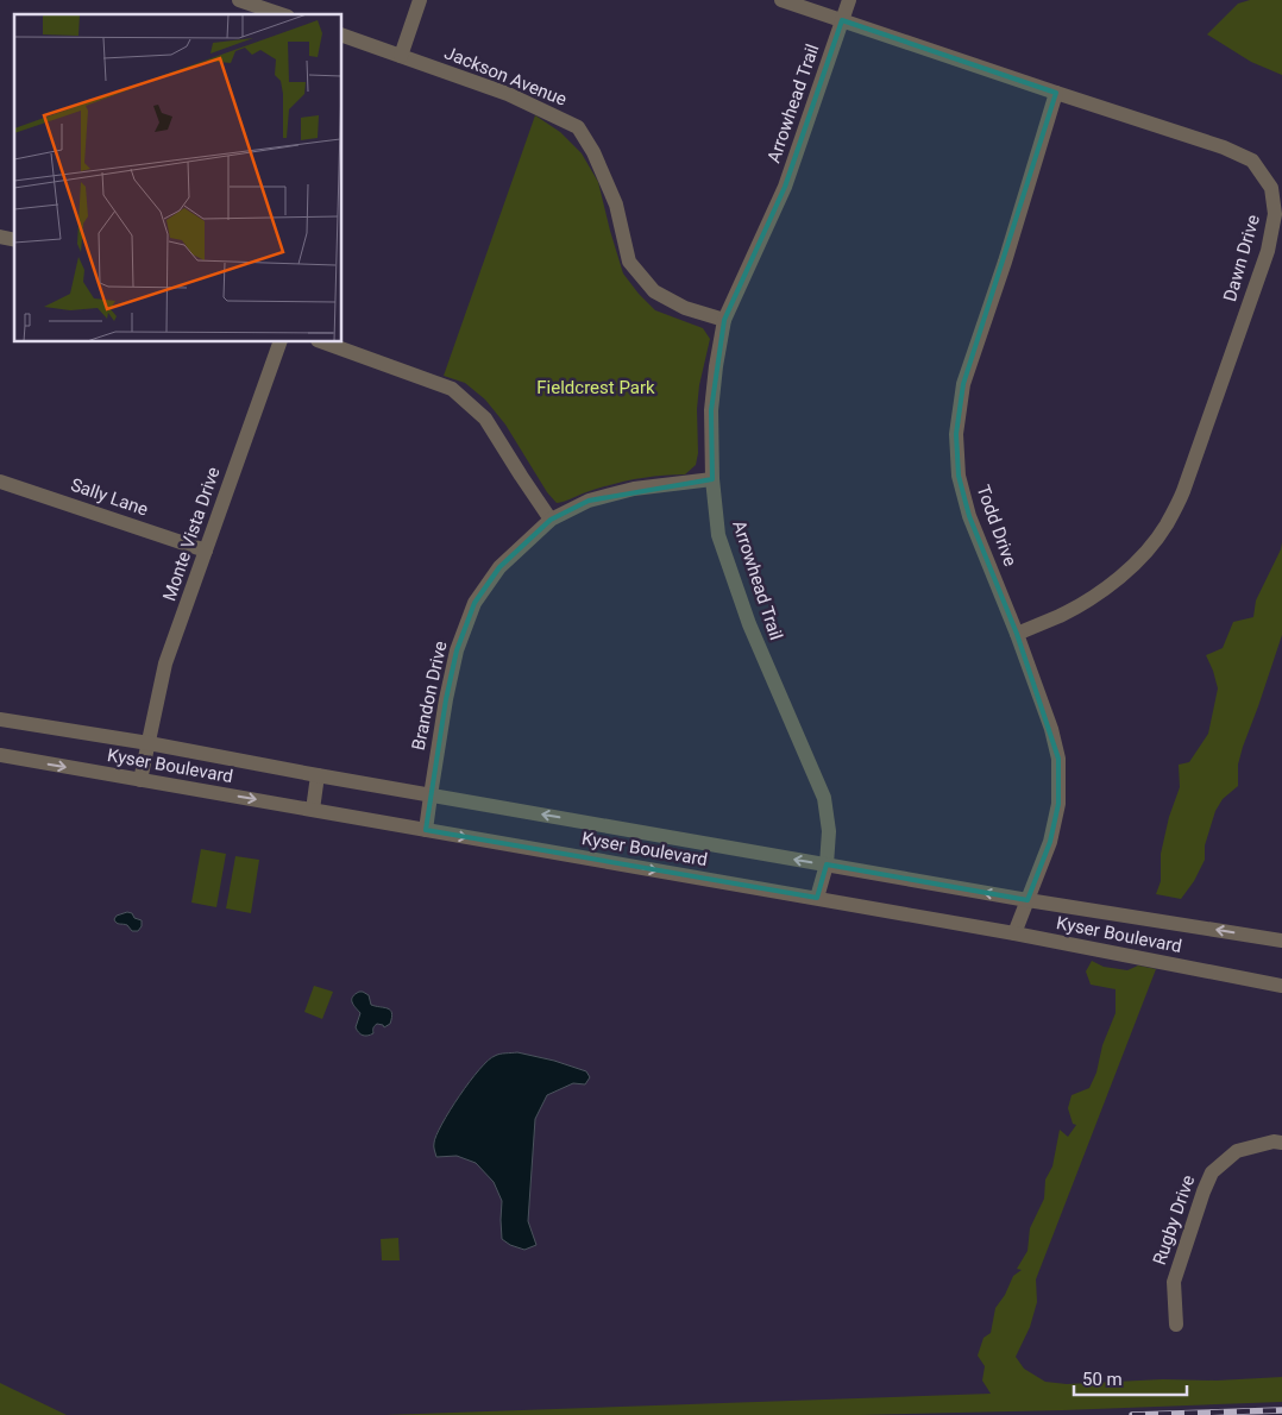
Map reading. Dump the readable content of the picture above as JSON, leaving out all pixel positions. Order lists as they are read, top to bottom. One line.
{"streets":{"street":["Jackson Avenue","Arrowhead Trail","Dawn Drive","Sally Lane","Todd Drive","Monte Vista Drive","Brandon Drive","Kyser Boulevard","Rugby Drive"]},"crossings":[["Jackson Avenue","Arrowhead Trail"],["Arrowhead Trail","Dawn Drive"],["Arrowhead Trail","Brandon Drive"],["Arrowhead Trail","Kyser Boulevard"],["Dawn Drive","Todd Drive"],["Sally Lane","Monte Vista Drive"],["Todd Drive","Kyser Boulevard"],["Monte Vista Drive","Kyser Boulevard"],["Brandon Drive","Kyser Boulevard"]],"parks":["Fieldcrest Park"],"scale_bar":"50 m"}
